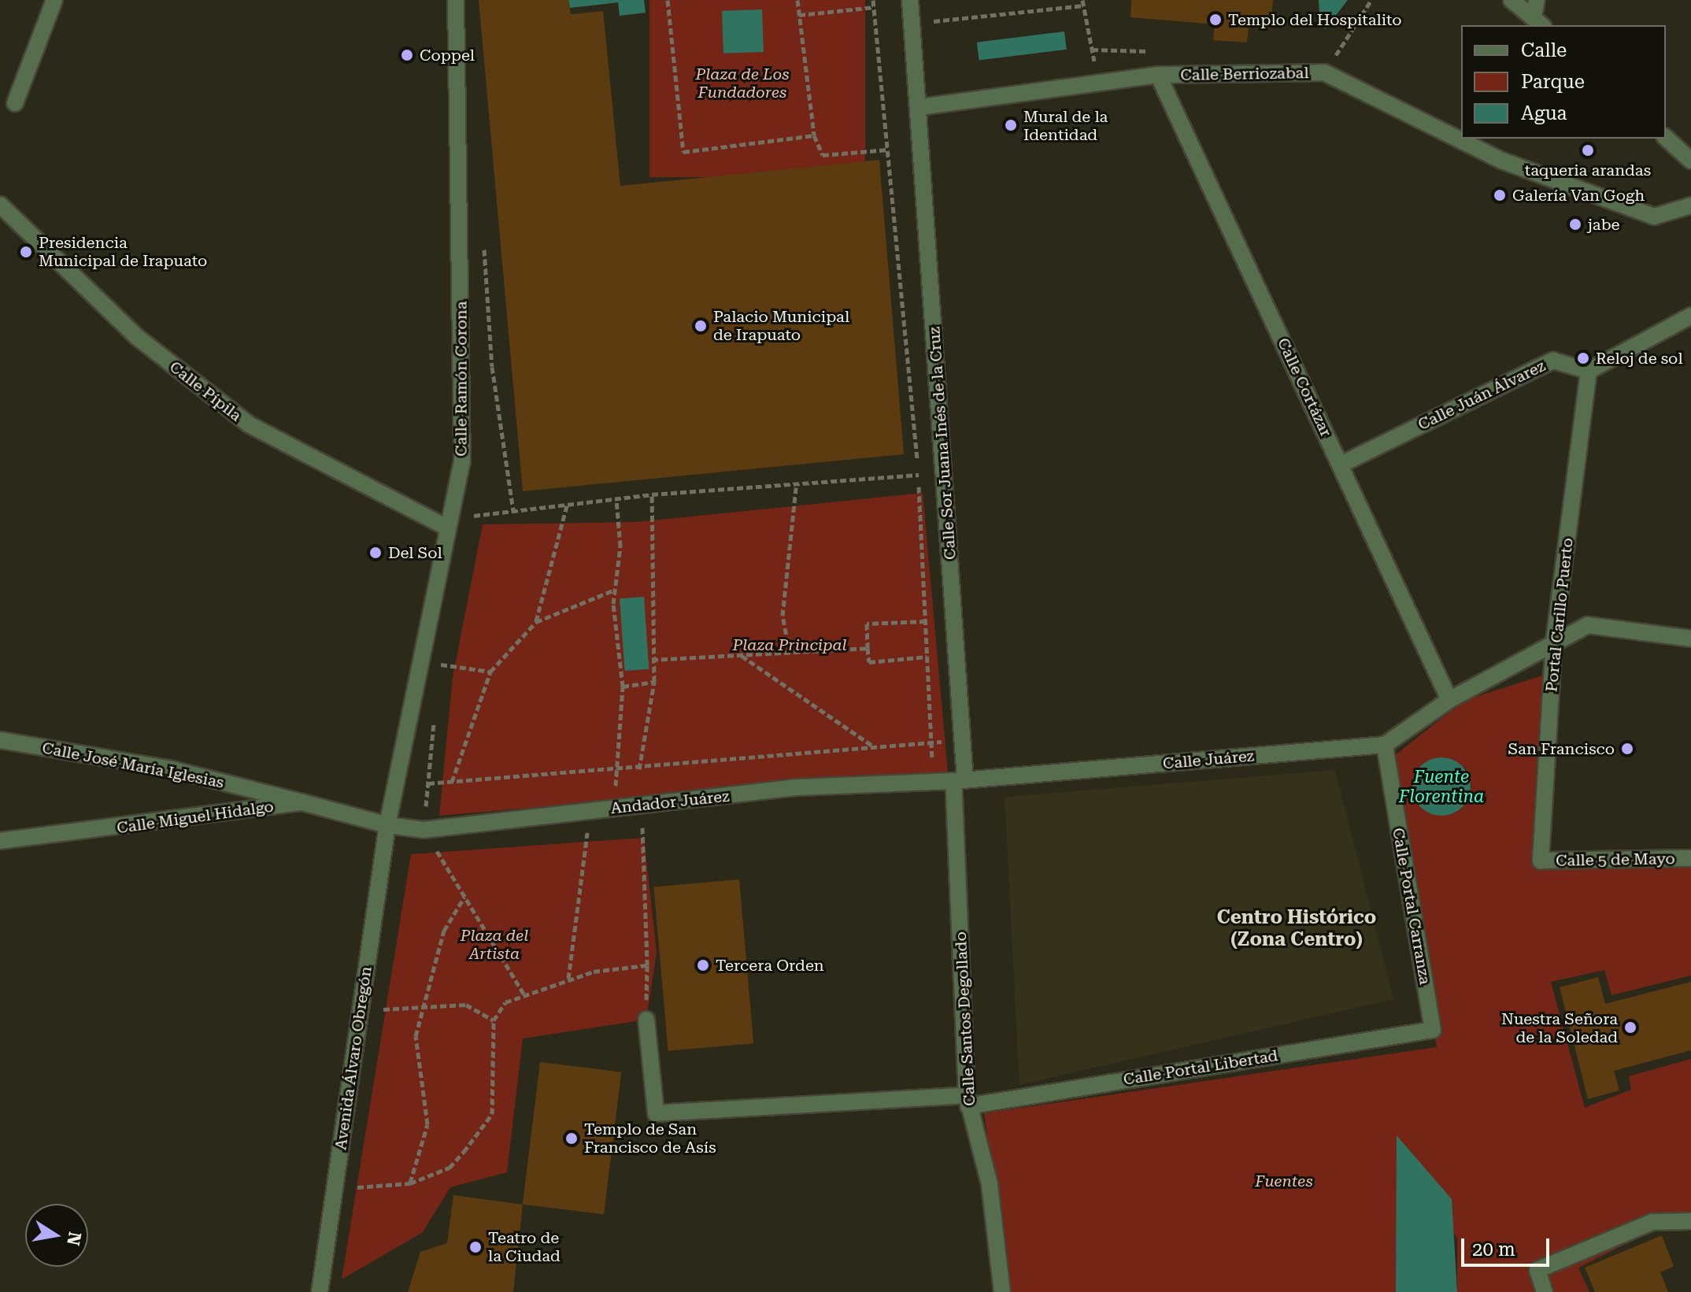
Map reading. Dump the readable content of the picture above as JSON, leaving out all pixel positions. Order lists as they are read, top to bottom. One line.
{"streets":{"street":["Calle Berriozabal","Calle Ramón Corona","Calle Cortázar","Calle Pípila","Calle Juán Álvarez","Calle Sor Juana Inés de la Cruz","Portal Carillo Puerto","Calle Juárez","Calle José María Iglesias","Andador Juárez","Calle Miguel Hidalgo","Calle 5 de Mayo","Calle Portal Carranza","Calle Santos Degollado","Avenida Álvaro Obregón","Calle Portal Libertad"]},"crossings":[["Calle Berriozabal","Calle Cortázar"],["Calle Berriozabal","Calle Sor Juana Inés de la Cruz"],["Calle Ramón Corona","Calle Pípila"],["Calle Ramón Corona","Andador Juárez"],["Calle Ramón Corona","Calle Miguel Hidalgo"],["Calle Ramón Corona","Avenida Álvaro Obregón"],["Calle Cortázar","Calle Juán Álvarez"],["Calle Cortázar","Calle Juárez"],["Calle Juán Álvarez","Portal Carillo Puerto"],["Calle Sor Juana Inés de la Cruz","Calle Juárez"],["Calle Sor Juana Inés de la Cruz","Andador Juárez"],["Calle Sor Juana Inés de la Cruz","Calle Santos Degollado"],["Portal Carillo Puerto","Calle Juárez"],["Portal Carillo Puerto","Calle 5 de Mayo"],["Calle Juárez","Andador Juárez"],["Calle Juárez","Calle Portal Carranza"],["Calle Juárez","Calle Santos Degollado"],["Calle José María Iglesias","Calle Miguel Hidalgo"],["Andador Juárez","Calle Miguel Hidalgo"],["Andador Juárez","Calle Santos Degollado"],["Andador Juárez","Avenida Álvaro Obregón"],["Calle Miguel Hidalgo","Avenida Álvaro Obregón"],["Calle Portal Carranza","Calle Portal Libertad"],["Calle Santos Degollado","Calle Portal Libertad"]],"districts":["Centro Histórico (Zona Centro)"],"water":["Fuente Florentina"],"parks":["Plaza de Los Fundadores","Plaza Principal","Plaza del Artista","Fuentes"],"places":["Templo del Hospitalito","Coppel","Mural de la Identidad","taqueria arandas","Galería Van Gogh","jabe","Presidencia Municipal de Irapuato","Palacio Municipal de Irapuato","Reloj de sol","Del Sol","San Francisco","Tercera Orden","Nuestra Señora de la Soledad","Templo de San Francisco de Asís","Teatro de la Ciudad"],"legend":["Calle","Parque","Agua"],"scale_bar":"20 m","north":"right"}
